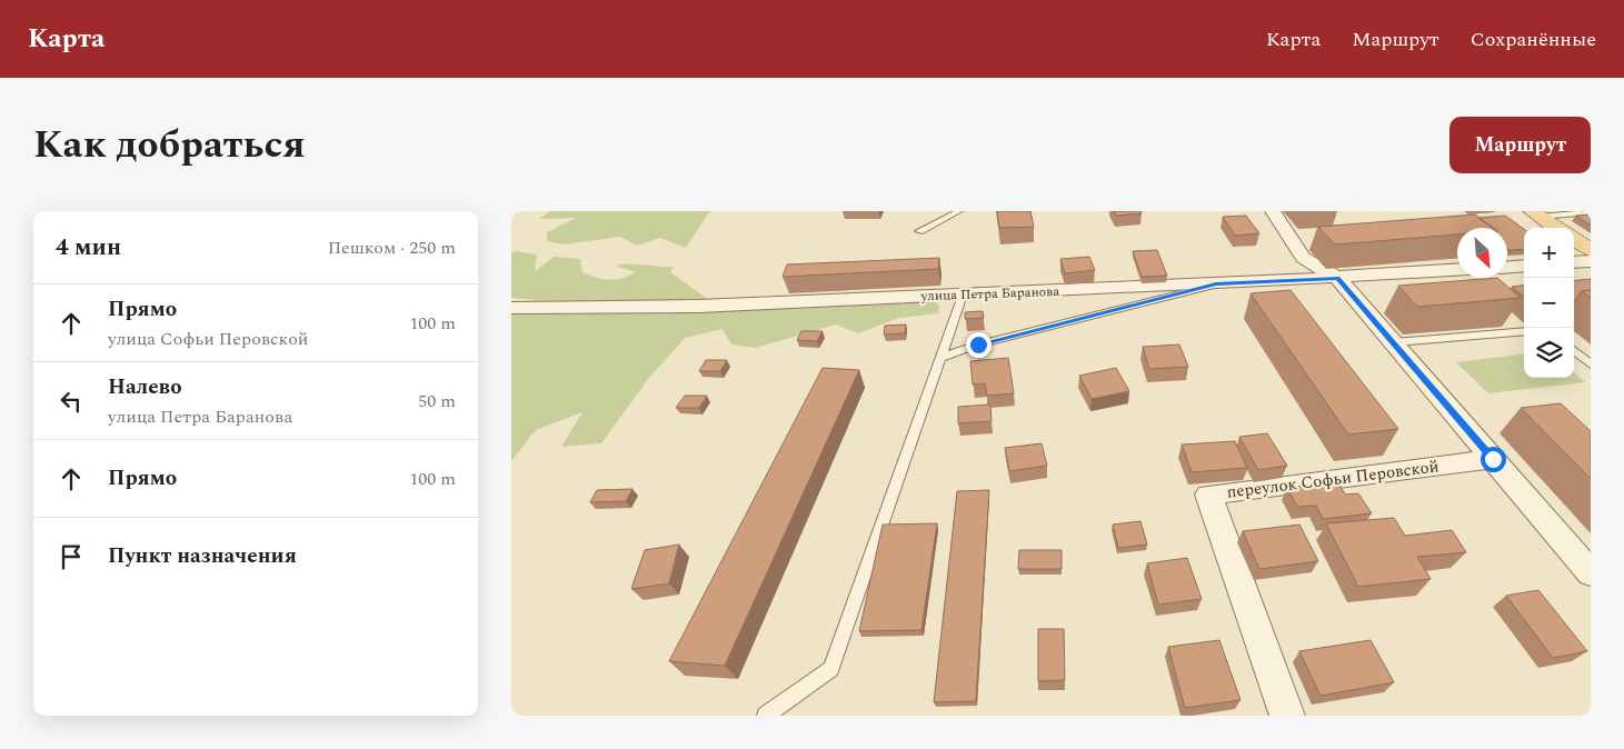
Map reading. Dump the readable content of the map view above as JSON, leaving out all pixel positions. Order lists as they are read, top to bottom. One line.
{"streets":{"street":["улица Петра Баранова","переулок Софьи Перовской"]},"north":"bottom right","page":{"header":"Карта","nav":["Карта","Маршрут","Сохранённые"],"title":"Как добраться","buttons":"Маршрут","heading":["4 мин","Пешком · 250 m"],"map_buttons":["+","−"],"list":[["Прямо","улица Софьи Перовской","100 m"],["Налево","улица Петра Баранова","50 m"],["Прямо","100 m"],"Пункт назначения"]}}
